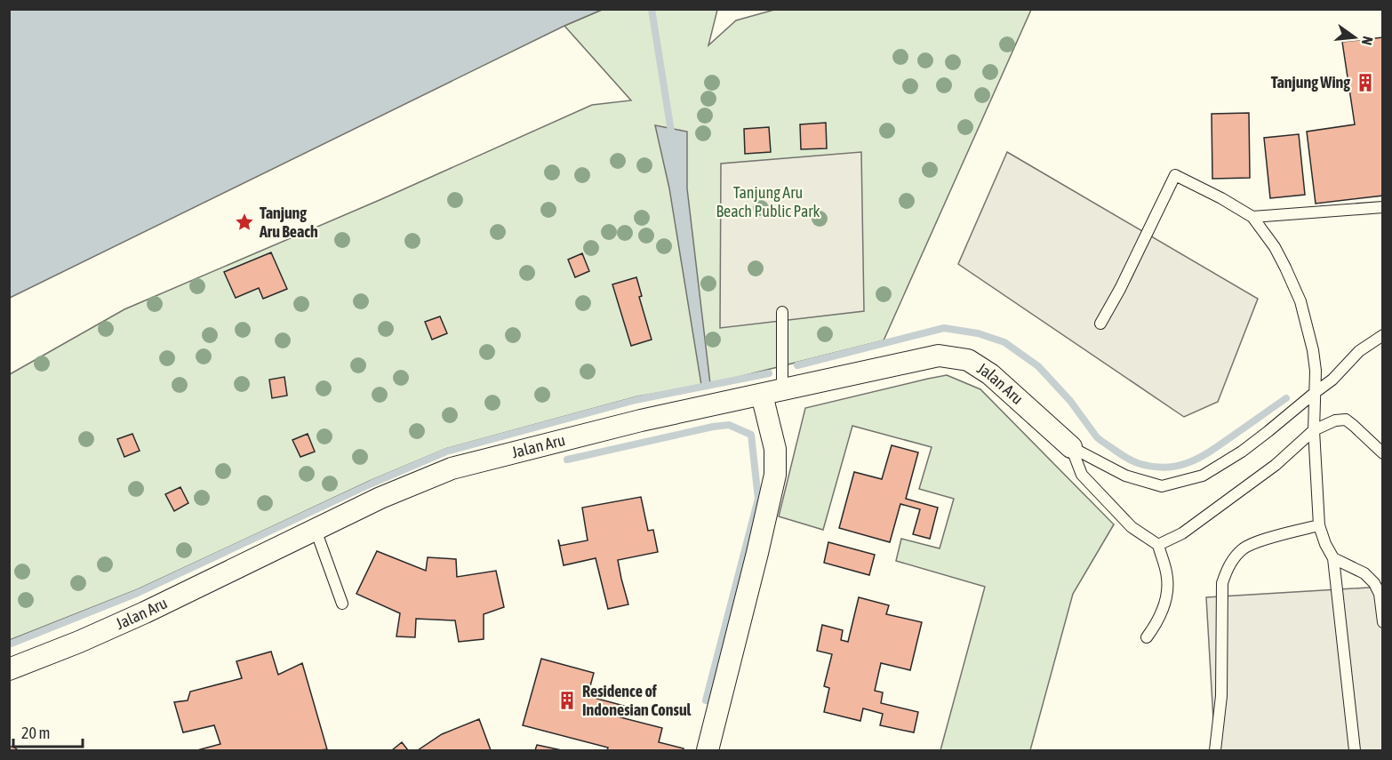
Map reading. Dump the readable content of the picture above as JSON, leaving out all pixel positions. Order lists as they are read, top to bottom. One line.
{"streets":{"street":["Jalan Aru"]},"parks":["Tanjung Aru Beach Public Park"],"places":{"building":["Tanjung Wing","Residence of Indonesian Consul"],"place":["Tanjung Aru Beach"]},"scale_bar":"20 m","north":"right"}
